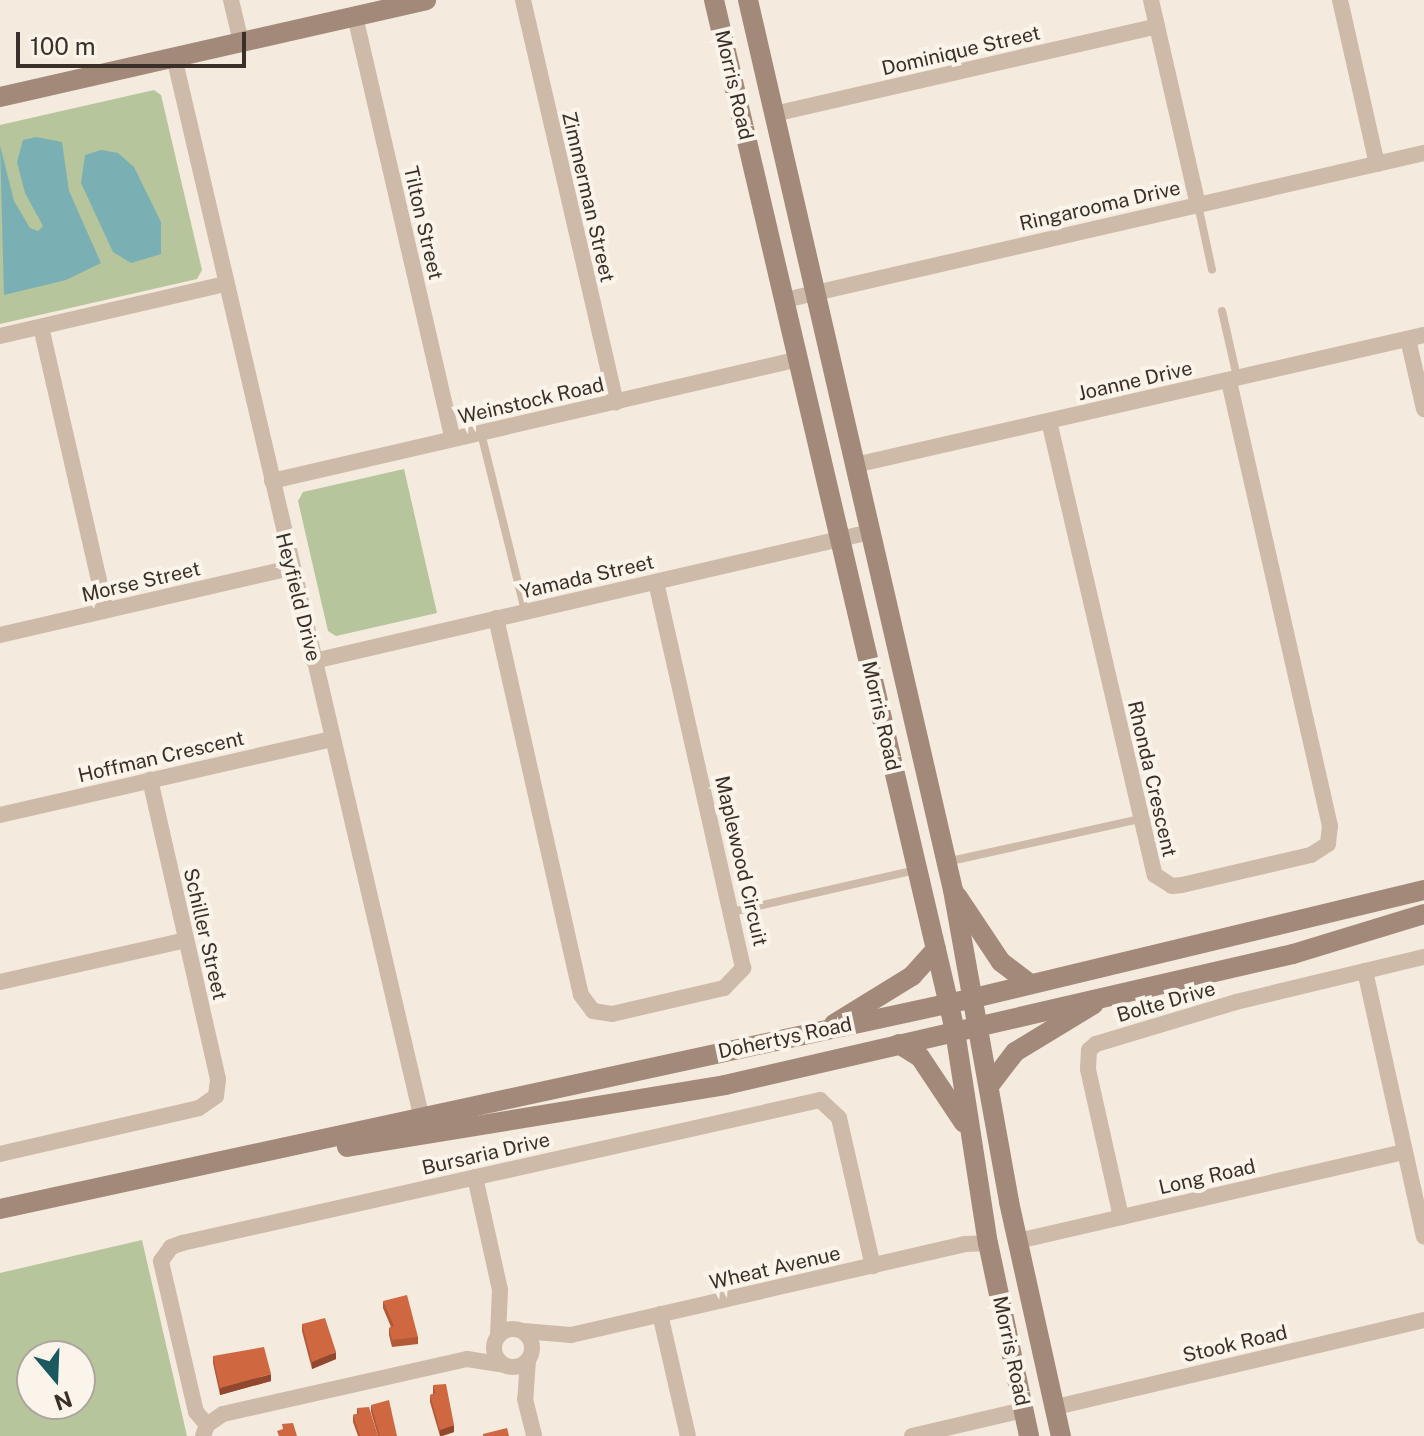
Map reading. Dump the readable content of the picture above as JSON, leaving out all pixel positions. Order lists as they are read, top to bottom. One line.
{"streets":{"street":["Dominique Street","Morris Road","Zimmerman Street","Ringarooma Drive","Tilton Street","Joanne Drive","Weinstock Road","Yamada Street","Morse Street","Heyfield Drive","Hoffman Crescent","Rhonda Crescent","Maplewood Circuit","Schiller Street","Bolte Drive","Dohertys Road","Bursaria Drive","Long Road","Wheat Avenue","Stook Road"]},"crossings":[["Dominique Street","Morris Road"],["Morris Road","Ringarooma Drive"],["Morris Road","Joanne Drive"],["Morris Road","Weinstock Road"],["Morris Road","Yamada Street"],["Morris Road","Dohertys Road"],["Morris Road","Long Road"],["Morris Road","Wheat Avenue"],["Morris Road","Stook Road"],["Zimmerman Street","Weinstock Road"],["Tilton Street","Weinstock Road"],["Joanne Drive","Rhonda Crescent"],["Weinstock Road","Heyfield Drive"],["Yamada Street","Heyfield Drive"],["Yamada Street","Maplewood Circuit"],["Morse Street","Heyfield Drive"],["Heyfield Drive","Hoffman Crescent"],["Heyfield Drive","Dohertys Road"],["Hoffman Crescent","Schiller Street"],["Bolte Drive","Long Road"],["Bursaria Drive","Wheat Avenue"]],"scale_bar":"100 m","north":"bottom"}
